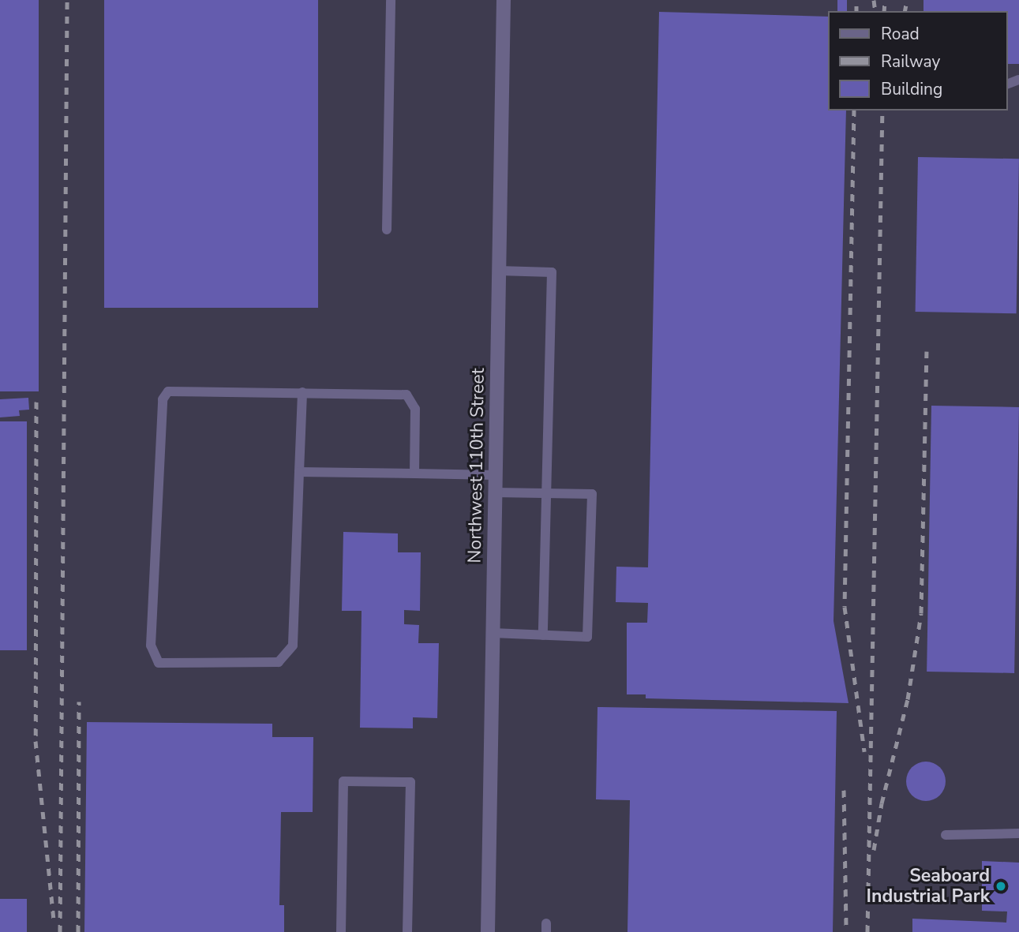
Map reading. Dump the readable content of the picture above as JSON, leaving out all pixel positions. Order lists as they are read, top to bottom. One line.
{"streets":{"street":["Northwest 110th Street"]},"places":["Seaboard Industrial Park"],"legend":["Road","Railway","Building"]}
